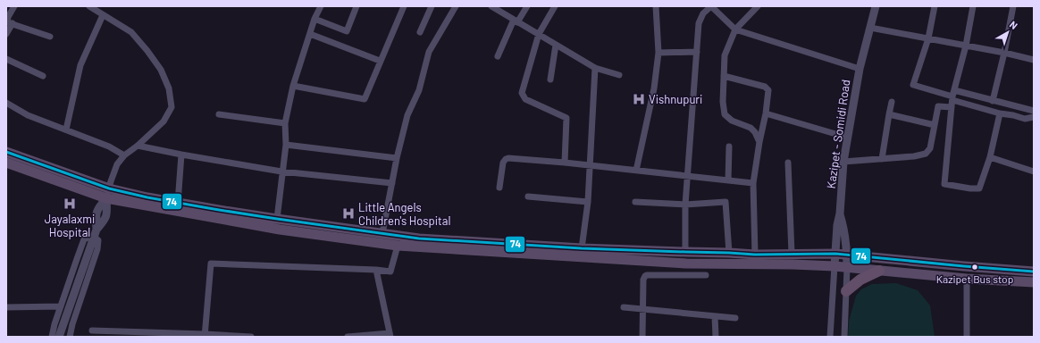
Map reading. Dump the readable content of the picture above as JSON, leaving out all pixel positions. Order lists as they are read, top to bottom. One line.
{"streets":{"street":["Kazipet - Somidi Road"]},"places":{"hospital":["Vishnupuri","Jayalaxmi Hospital","Little Angels Children's Hospital"],"other":["Kazipet Bus stop"]},"lines":["transit line 74"],"north":"top right"}
